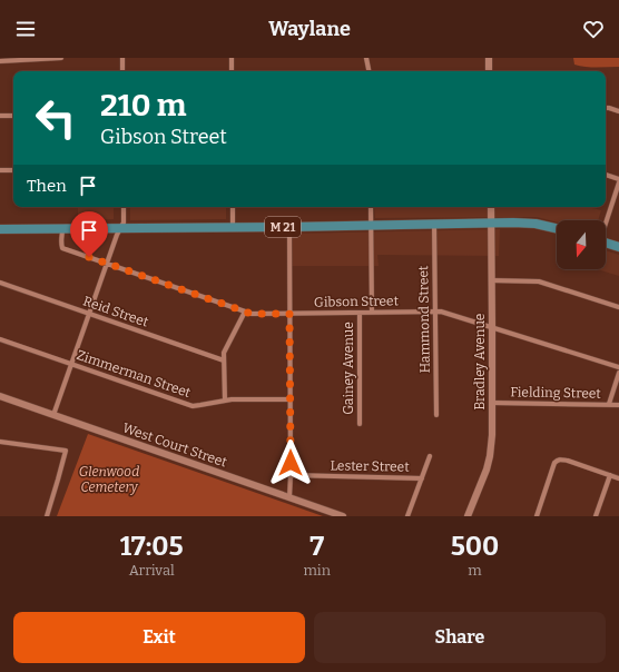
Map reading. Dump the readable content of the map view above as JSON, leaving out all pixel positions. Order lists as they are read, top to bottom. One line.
{"streets":{"main road":["M 21"],"street":["Gibson Street","Reid Street","Hammond Street","Bradley Avenue","Gainey Avenue","Zimmerman Street","Fielding Street","West Court Street","Lester Street"]},"crossings":[["M 21","Gibson Street"],["M 21","Hammond Street"],["M 21","Bradley Avenue"],["M 21","Gainey Avenue"],["Gibson Street","Hammond Street"],["Gibson Street","Bradley Avenue"],["Gibson Street","Gainey Avenue"],["Bradley Avenue","Fielding Street"]],"parks":["Glenwood Cemetery"],"north":"bottom","page":{"header":"Waylane","turn":["210 m","Gibson Street"],"then":"Then","eta":["17:05","Arrival","7","min","500","m"],"buttons":["Exit","Share"]}}
